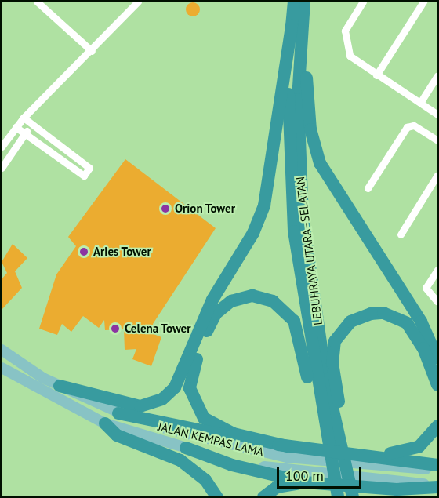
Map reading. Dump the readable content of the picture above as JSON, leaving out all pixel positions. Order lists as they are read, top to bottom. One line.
{"streets":{"highway":["LEBUHRAYA UTARA–SELATAN"],"main road":["JALAN KEMPAS LAMA"]},"places":["Orion Tower","Aries Tower","Celena Tower"],"scale_bar":"100 m"}
